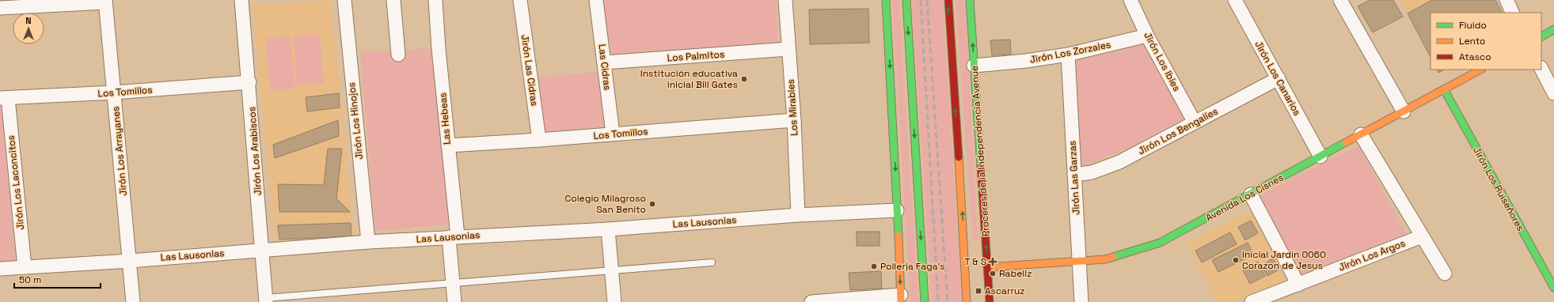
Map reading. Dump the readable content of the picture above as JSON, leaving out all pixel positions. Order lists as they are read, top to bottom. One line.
{"streets":{"main road":["Proceres de la Independencia Avenue","Jirón Los Ruiseñores","Avenida Los Cisnes"],"street":["Jirón Los Zorzales","Los Palmitos","Jirón Los Ibíes","Las Cidras","Jirón Las Cidras","Jirón Los Canarios","Los Tomillos","Los Mirables","Las Hebeas","Jirón Los Hinojos","Jirón Los Bengalíes","Jirón Los Arrayanes","Jirón Los Arabiscos","Jirón Las Garzas","Jirón Los Laconcitos","Las Lausonias","Jirón Los Argos"]},"crossings":[["Jirón Los Zorzales","Jirón Los Ibíes"],["Jirón Los Zorzales","Proceres de la Independencia Avenue"],["Jirón Los Zorzales","Jirón Las Garzas"],["Los Palmitos","Las Cidras"],["Los Palmitos","Los Mirables"],["Jirón Los Ibíes","Jirón Los Bengalíes"],["Las Cidras","Los Tomillos"],["Jirón Las Cidras","Los Tomillos"],["Jirón Los Canarios","Jirón Los Bengalíes"],["Jirón Los Canarios","Avenida Los Cisnes"],["Los Tomillos","Los Mirables"],["Los Tomillos","Las Hebeas"],["Los Tomillos","Jirón Los Arrayanes"],["Los Tomillos","Jirón Los Arabiscos"],["Los Tomillos","Jirón Los Laconcitos"],["Los Mirables","Las Lausonias"],["Las Hebeas","Las Lausonias"],["Jirón Los Hinojos","Las Lausonias"],["Jirón Los Bengalíes","Jirón Las Garzas"],["Jirón Los Arrayanes","Las Lausonias"],["Jirón Los Arabiscos","Las Lausonias"],["Proceres de la Independencia Avenue","Avenida Los Cisnes"],["Jirón Las Garzas","Avenida Los Cisnes"],["Jirón Los Laconcitos","Las Lausonias"],["Jirón Los Ruiseñores","Avenida Los Cisnes"]],"places":{"other":["Institución educativa inicial Bill Gates","Colegio Milagroso San Benito","Inicial Jardín 0060 Corazon de Jesus","Pollerįa Faga's","Rabellz"],"health":["T & S"],"transit":["Ascarruz"]},"legend":["Fluido","Lento","Atasco"],"scale_bar":"50 m","north":"top"}
